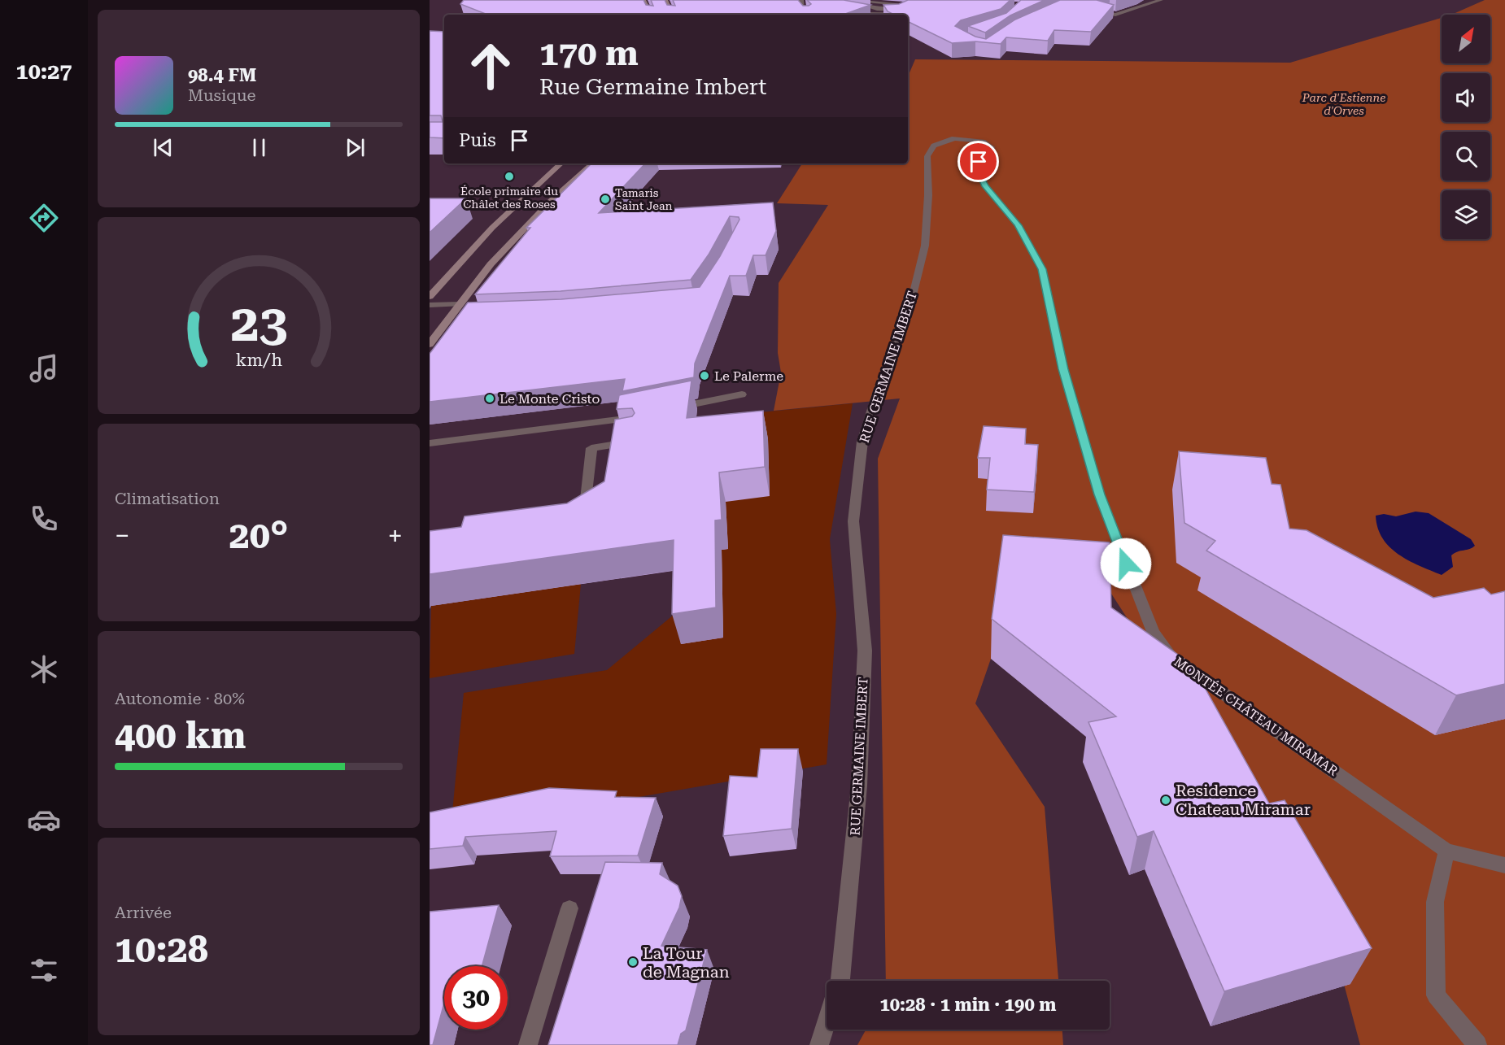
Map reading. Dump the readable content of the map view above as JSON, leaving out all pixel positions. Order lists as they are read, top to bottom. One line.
{"streets":{"street":["RUE GERMAINE IMBERT","MONTÉE CHÂTEAU MIRAMAR"]},"crossings":[["RUE GERMAINE IMBERT","MONTÉE CHÂTEAU MIRAMAR"]],"parks":["Parc d'Estienne d'Orves"],"places":["École primaire du Châlet des Roses","Tamaris Saint Jean","Le Palerme","Le Monte Cristo","Residence Chateau Miramar","La Tour de Magnan"],"north":"top right","page":{"tabs":"10:27","turn":["170 m","Rue Germaine Imbert"],"song":["98.4 FM","Musique"],"then":"Puis","tile":["Climatisation",["Autonomie · 80%","400 km"],["Arrivée","10:28"]],"heat":["−","20°","+"],"limit":"30","trip":"10:28 · 1 min · 190 m","gauge":["23","km/h"]}}
